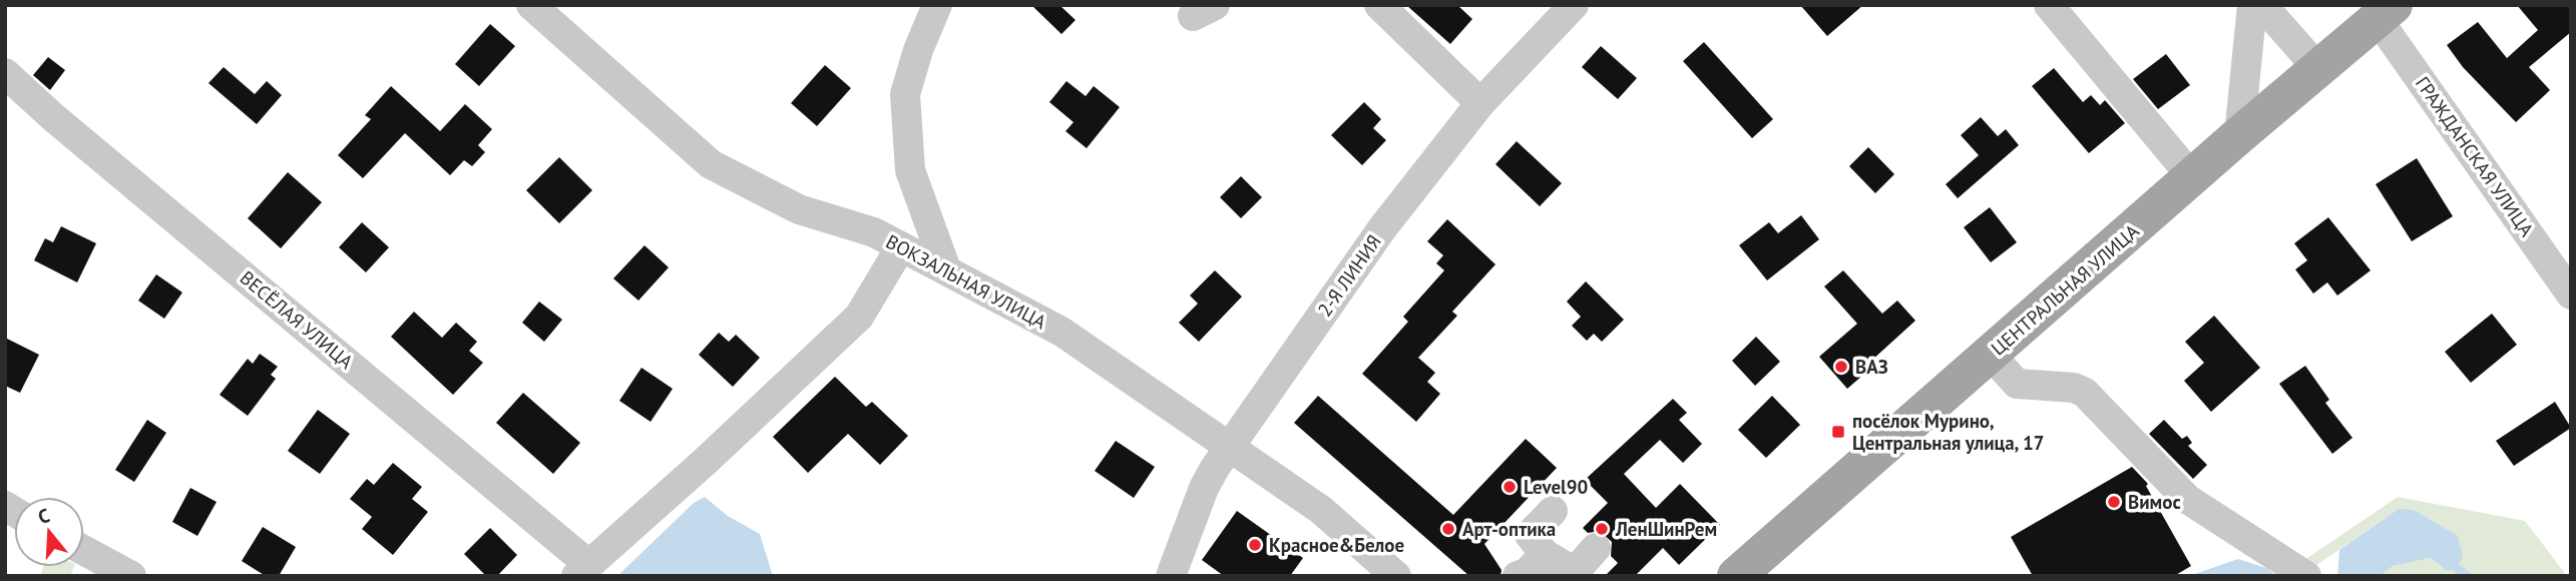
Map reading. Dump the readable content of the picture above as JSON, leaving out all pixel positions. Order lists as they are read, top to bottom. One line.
{"streets":{"main road":["ЦЕНТРАЛЬНАЯ УЛИЦА"],"street":["ГРАЖДАНСКАЯ УЛИЦА","2-Я ЛИНИЯ","ВОКЗАЛЬНАЯ УЛИЦА","ВЕСЁЛАЯ УЛИЦА"]},"crossings":[["ГРАЖДАНСКАЯ УЛИЦА","ЦЕНТРАЛЬНАЯ УЛИЦА"],["2-Я ЛИНИЯ","ВОКЗАЛЬНАЯ УЛИЦА"]],"places":{"other":["ВАЗ","Level90","Вимос","Арт-оптика","ЛенШинРем","Красное&Белое"],"transit":["посёлок Мурино, Центральная улица, 17"]},"north":"top"}
